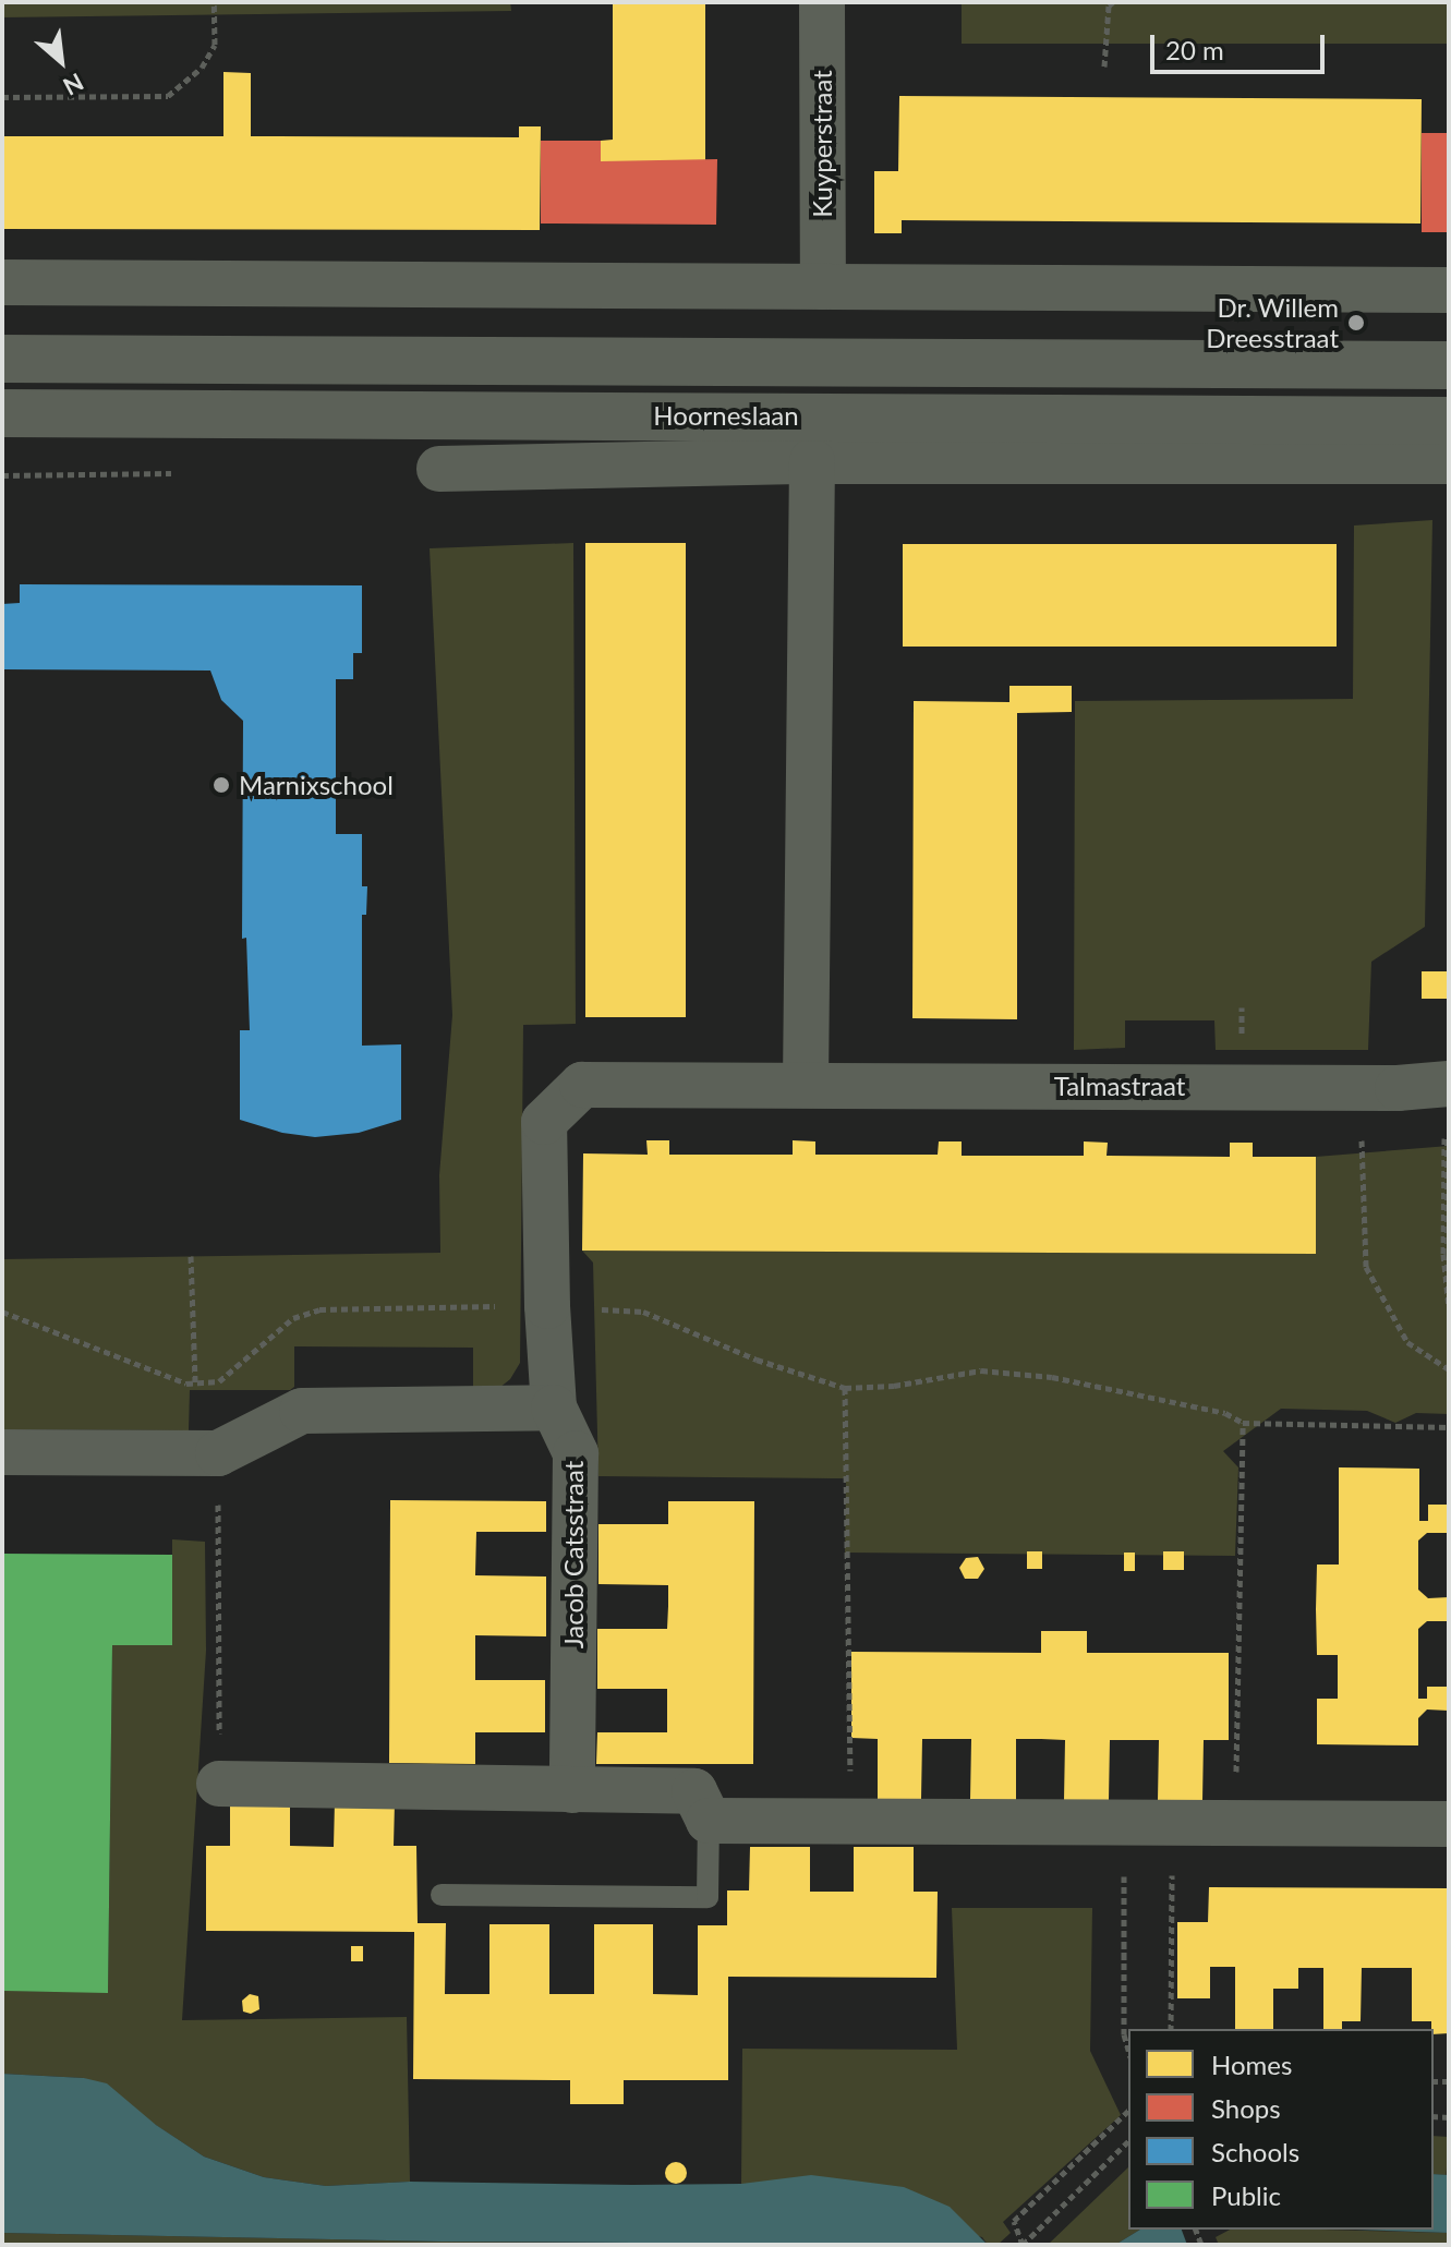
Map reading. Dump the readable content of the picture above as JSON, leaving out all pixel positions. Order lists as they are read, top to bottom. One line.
{"streets":{"street":["Kuyperstraat","Hoorneslaan","Talmastraat","Jacob Catsstraat"]},"crossings":[["Talmastraat","Jacob Catsstraat"]],"places":["Dr. Willem Dreesstraat","Marnixschool"],"legend":["Homes","Shops","Schools","Public"],"scale_bar":"20 m","north":"bottom right"}
